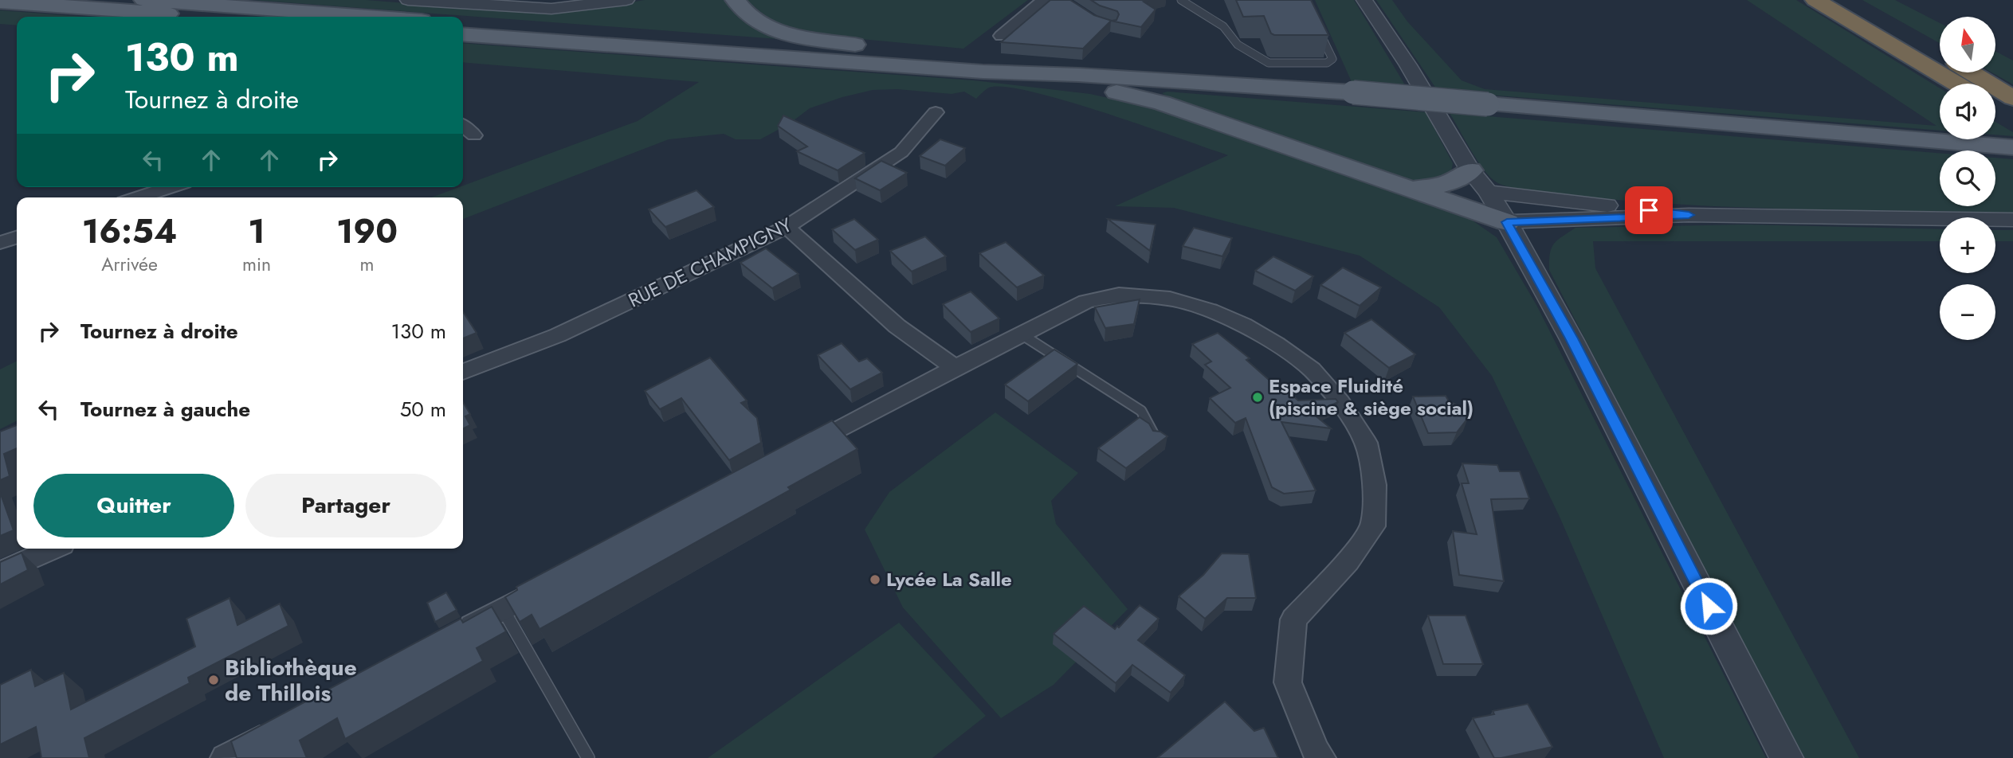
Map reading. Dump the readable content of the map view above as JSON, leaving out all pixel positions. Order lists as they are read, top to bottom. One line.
{"streets":{"street":["RUE DE CHAMPIGNY"]},"places":["Espace Fluidité (piscine & siège social)","Lycée La Salle","Bibliothèque de Thillois"],"north":"top","page":{"map_buttons":["+","−"],"turn":["130 m","Tournez à droite"],"eta":["16:54","Arrivée","1","min","190","m"],"list":[{"name":"Tournez à droite","value":"130 m"},{"name":"Tournez à gauche","value":"50 m"}],"buttons":["Quitter","Partager"]}}
